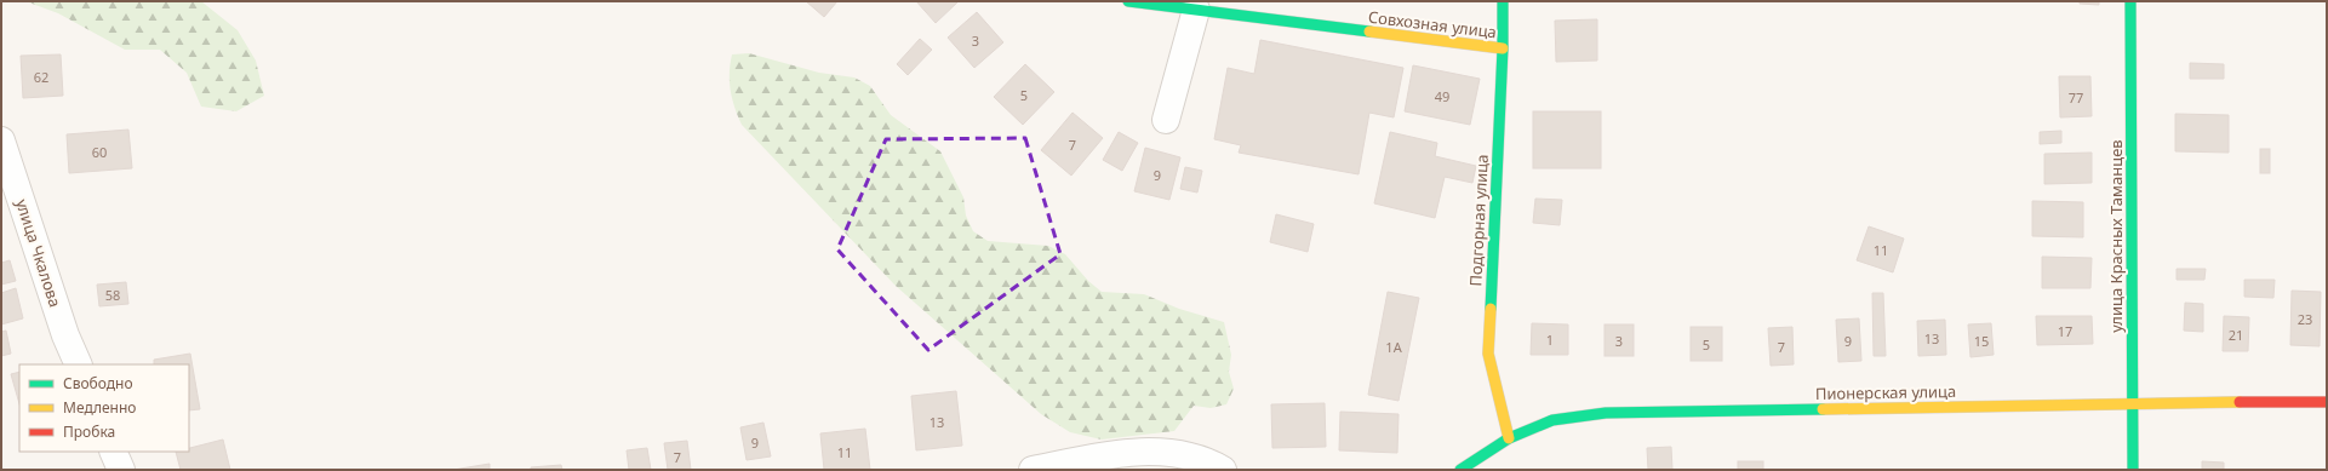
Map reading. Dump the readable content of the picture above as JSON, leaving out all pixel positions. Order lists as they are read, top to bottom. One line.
{"streets":{"street":["Совхозная улица","Подгорная улица","улица Красных Таманцев","улица Чкалова","Пионерская улица"]},"crossings":[["Совхозная улица","Подгорная улица"],["Подгорная улица","Пионерская улица"],["улица Красных Таманцев","Пионерская улица"]],"house_numbers":["3","62","5","49","77","7","60","9","11","58","23","17","21","13","1","3","9","15","5","1А","7","13","9","11","7"],"legend":["Свободно","Медленно","Пробка"]}
